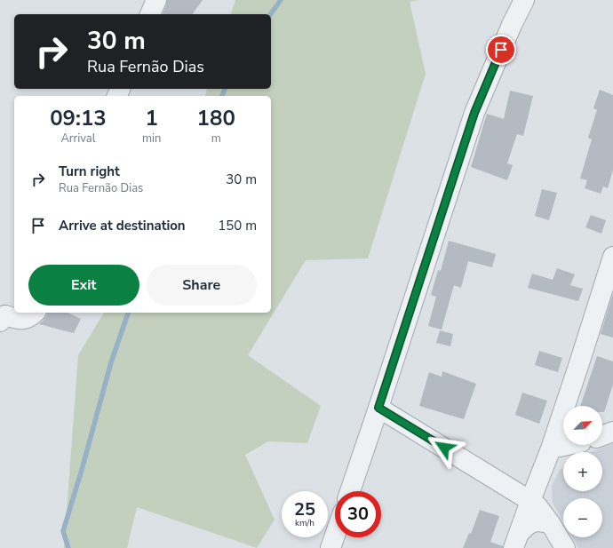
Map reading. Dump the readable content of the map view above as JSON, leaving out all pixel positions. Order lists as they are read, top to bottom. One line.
{"north":"top right","page":{"turn":["30 m","Rua Fernão Dias"],"eta":["09:13","Arrival","1","min","180","m"],"list":[{"name":"Turn right","note":"Rua Fernão Dias","value":"30 m"},{"name":"Arrive at destination","value":"150 m"}],"buttons":["Exit","Share"],"map_buttons":["+","−"],"speed":"25 km/h","limit":"30"}}
